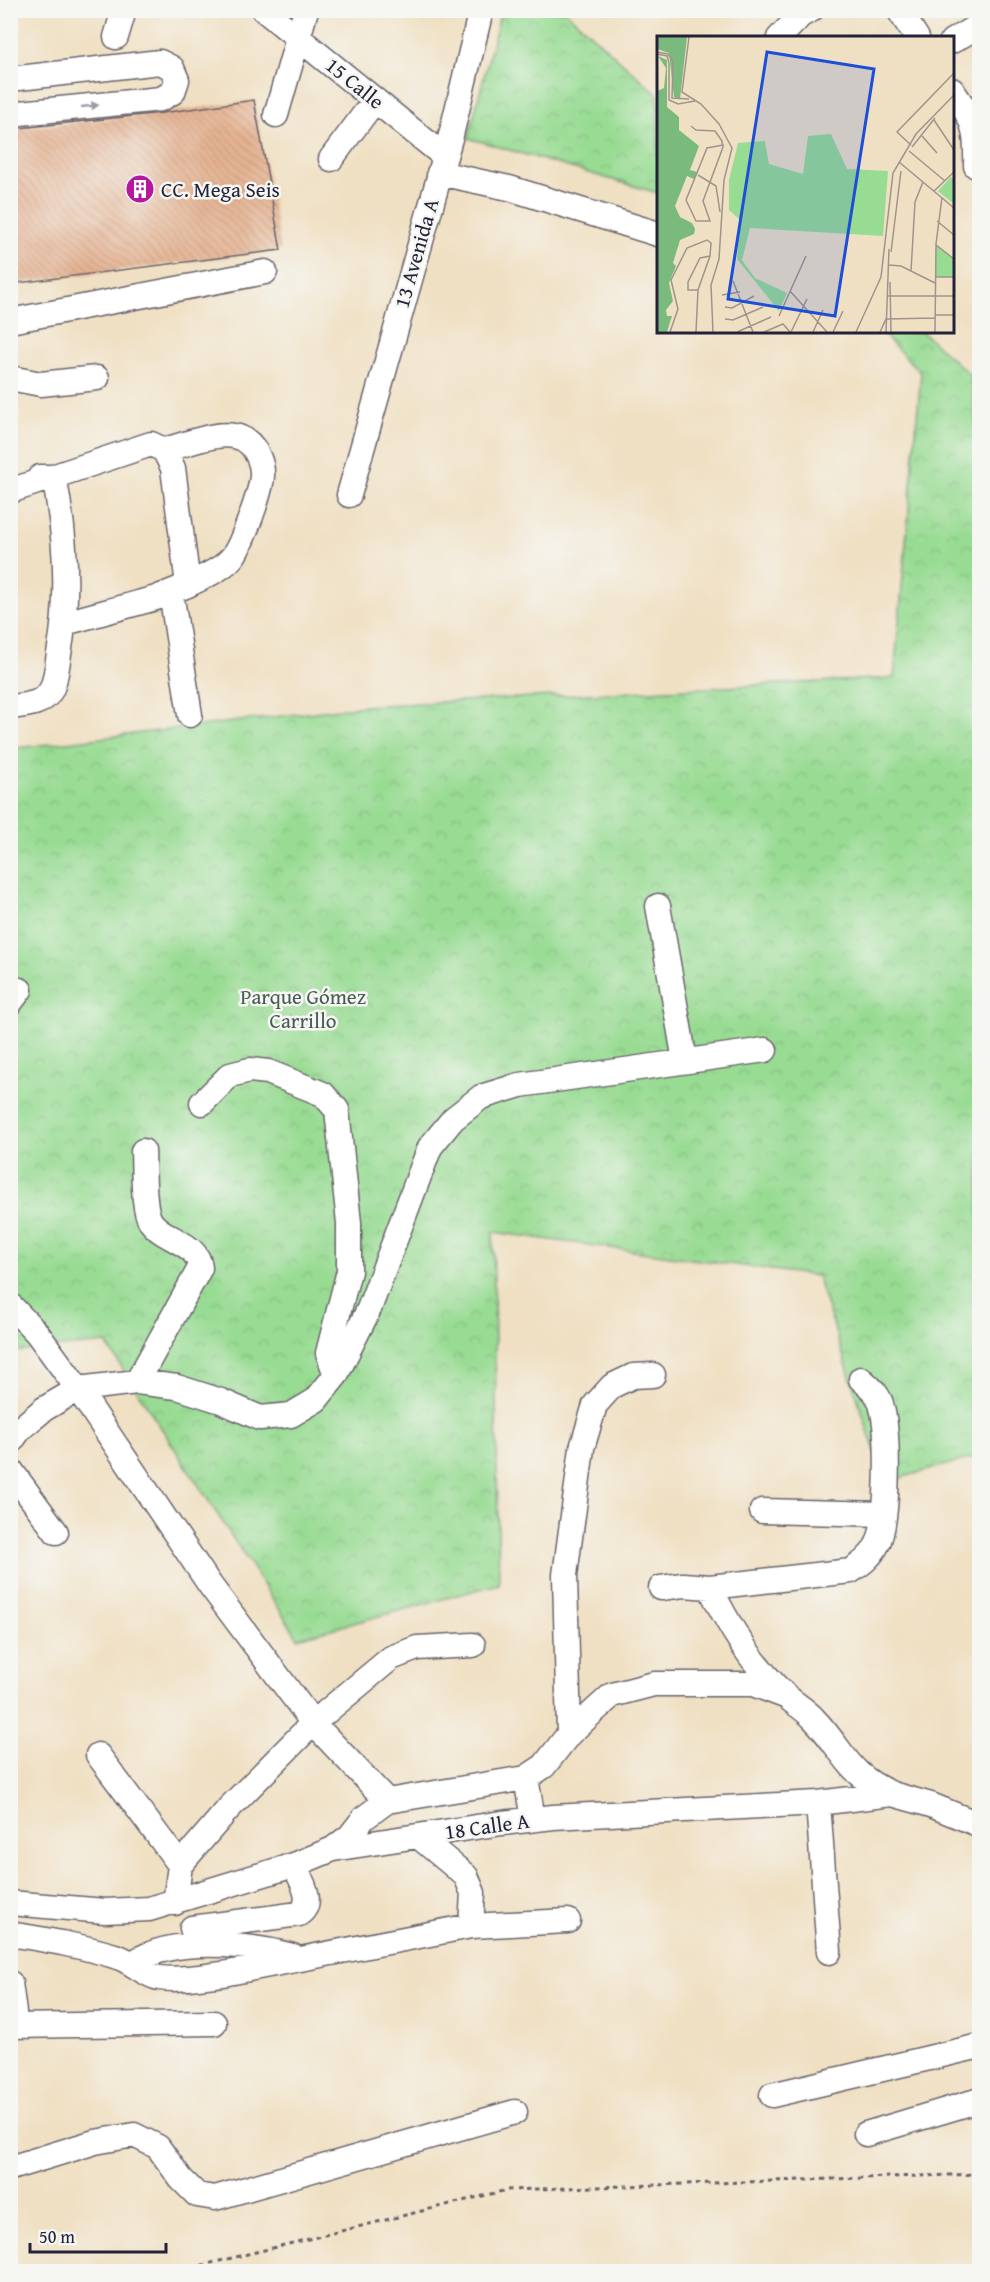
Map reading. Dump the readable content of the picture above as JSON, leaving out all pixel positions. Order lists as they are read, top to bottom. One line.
{"streets":{"street":["15 Calle","13 Avenida A","18 Calle A"]},"crossings":[["15 Calle","13 Avenida A"]],"parks":["Parque Gómez Carrillo"],"places":{"building":["CC. Mega Seis"]},"scale_bar":"50 m"}
